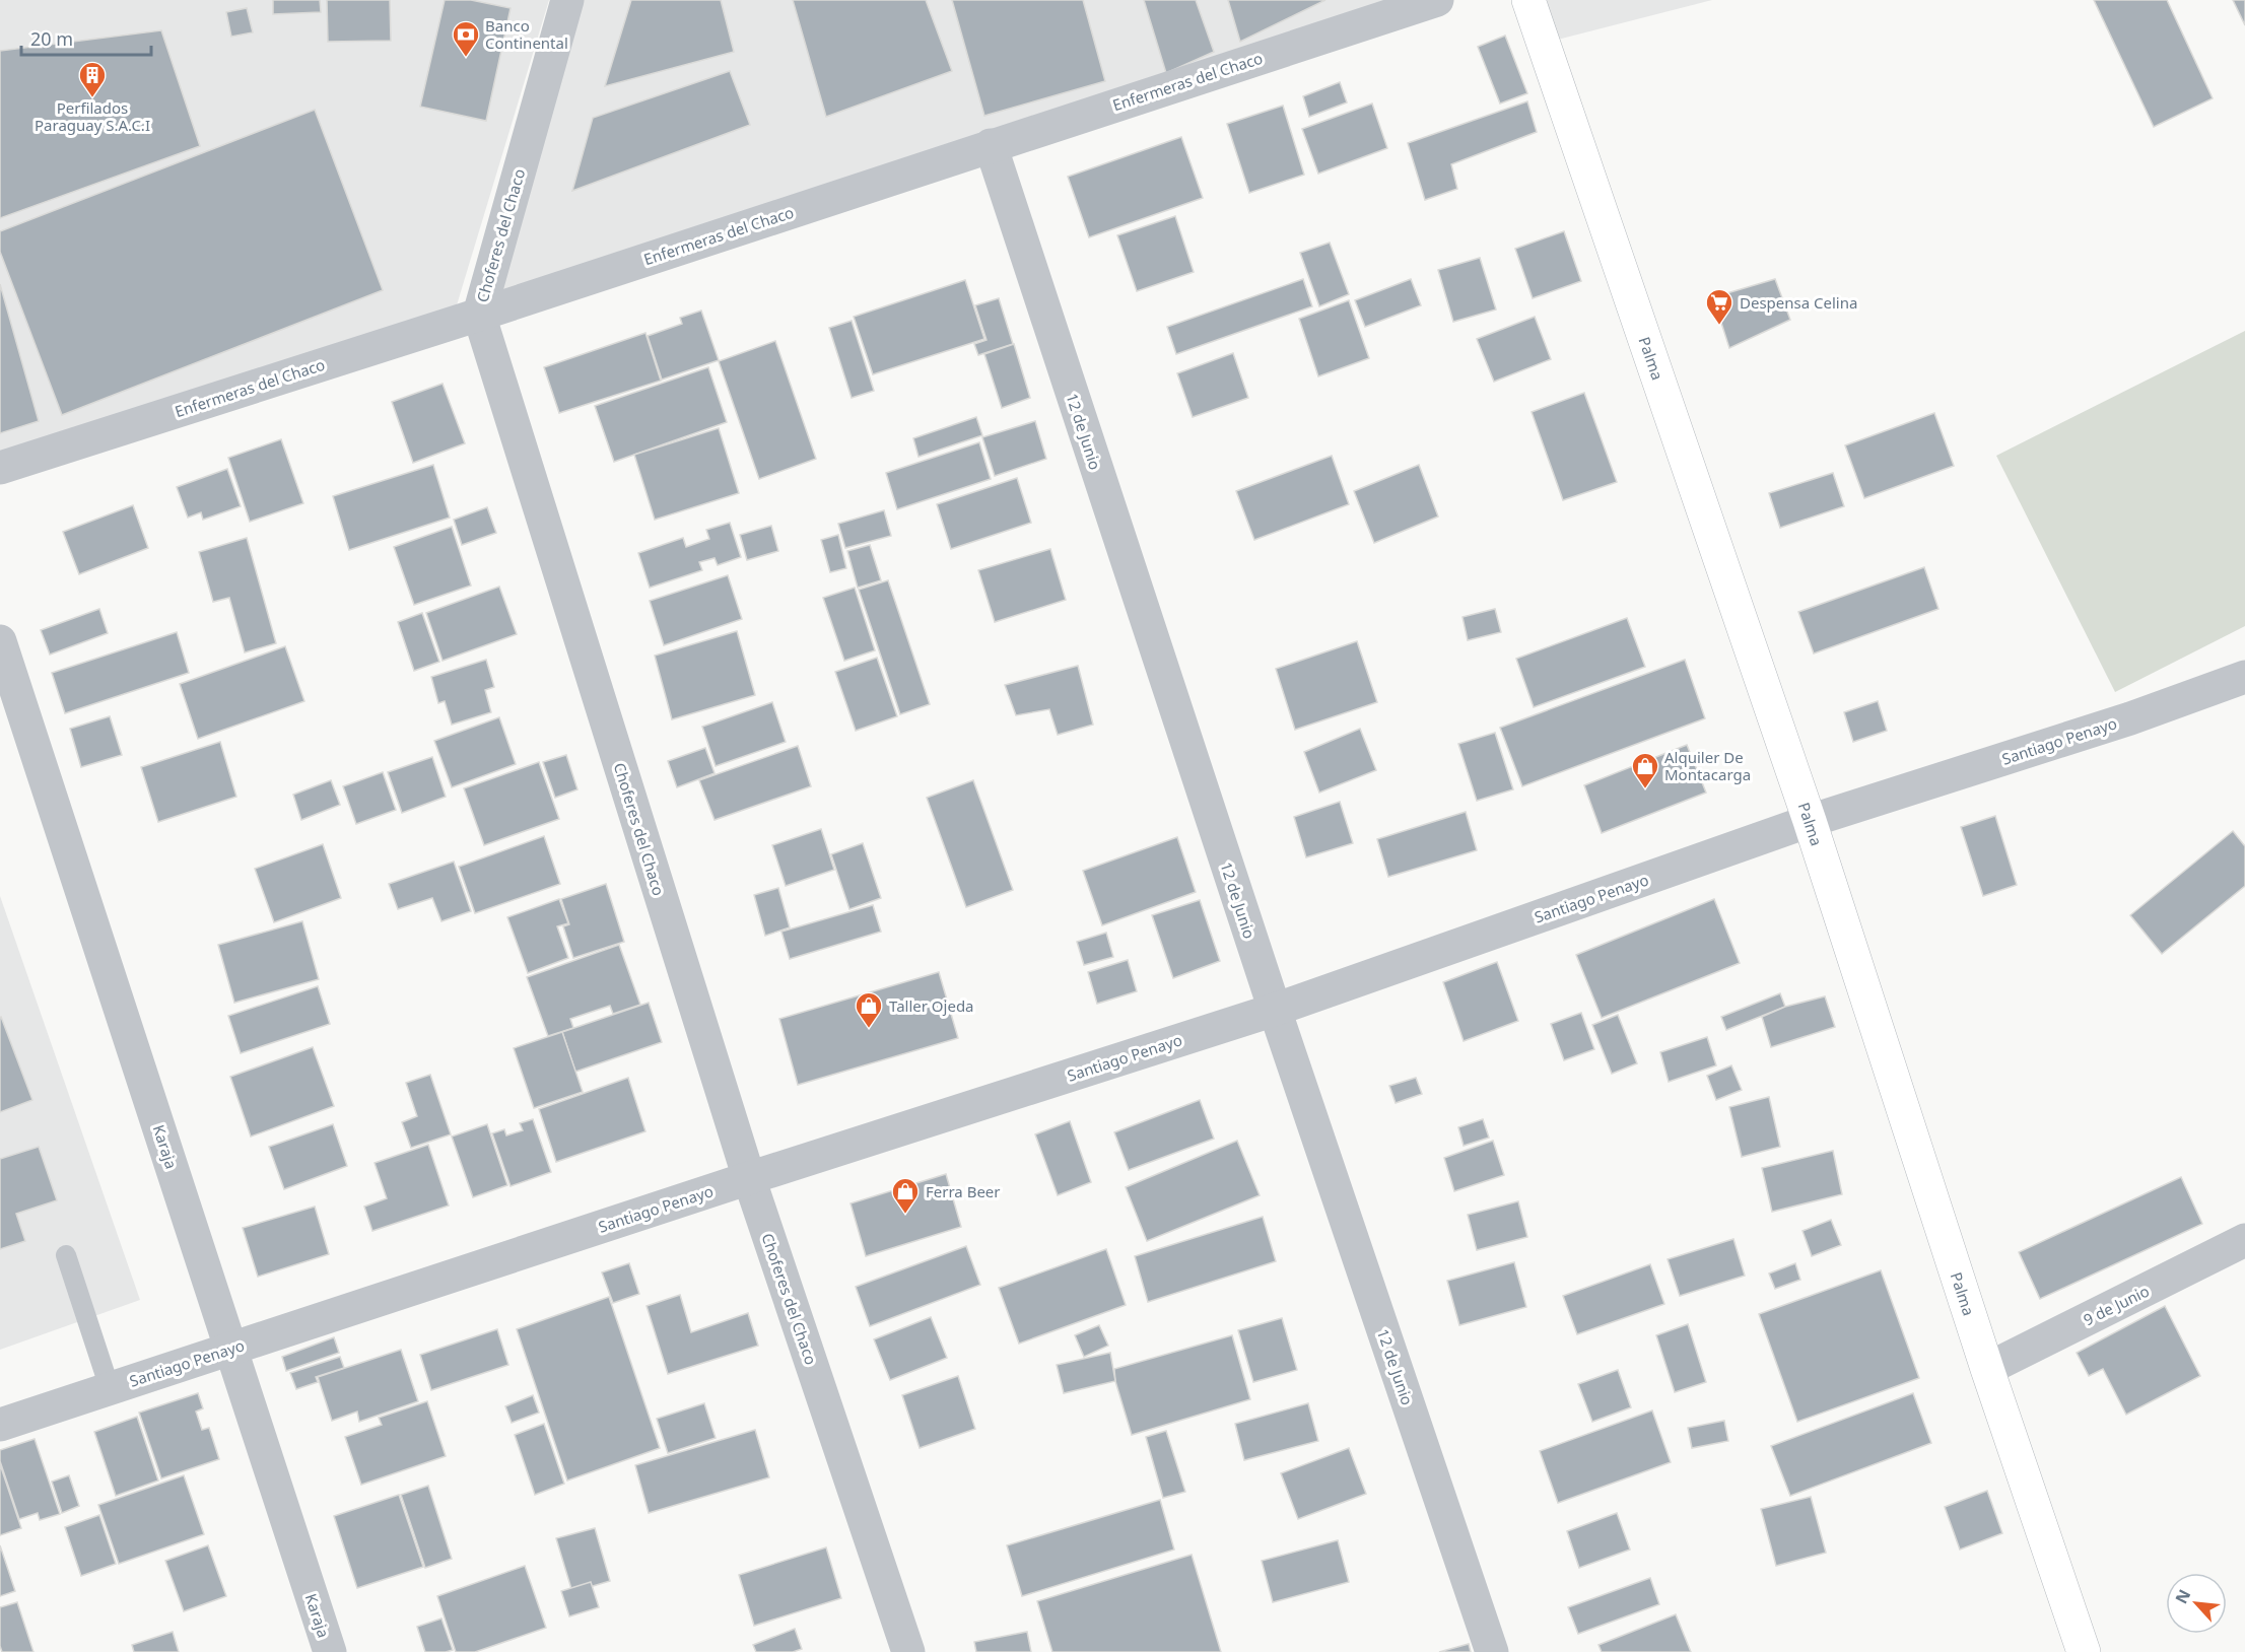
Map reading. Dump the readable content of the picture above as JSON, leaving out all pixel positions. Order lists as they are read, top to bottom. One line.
{"streets":{"street":["Enfermeras del Chaco","Choferes del Chaco","Palma","12 de Junio","Santiago Penayo","Karaja","9 de Junio"]},"crossings":[["Enfermeras del Chaco","Choferes del Chaco"],["Enfermeras del Chaco","12 de Junio"],["Choferes del Chaco","Santiago Penayo"],["Palma","Santiago Penayo"],["Palma","9 de Junio"],["12 de Junio","Santiago Penayo"],["Santiago Penayo","Karaja"]],"places":{"bank":["Banco Continental"],"building":["Perfilados Paraguay S.A.C.I"],"supermarket":["Despensa Celina"],"shop":["Alquiler De Montacarga","Taller Ojeda","Ferra Beer"]},"scale_bar":"20 m","north":"top left"}
